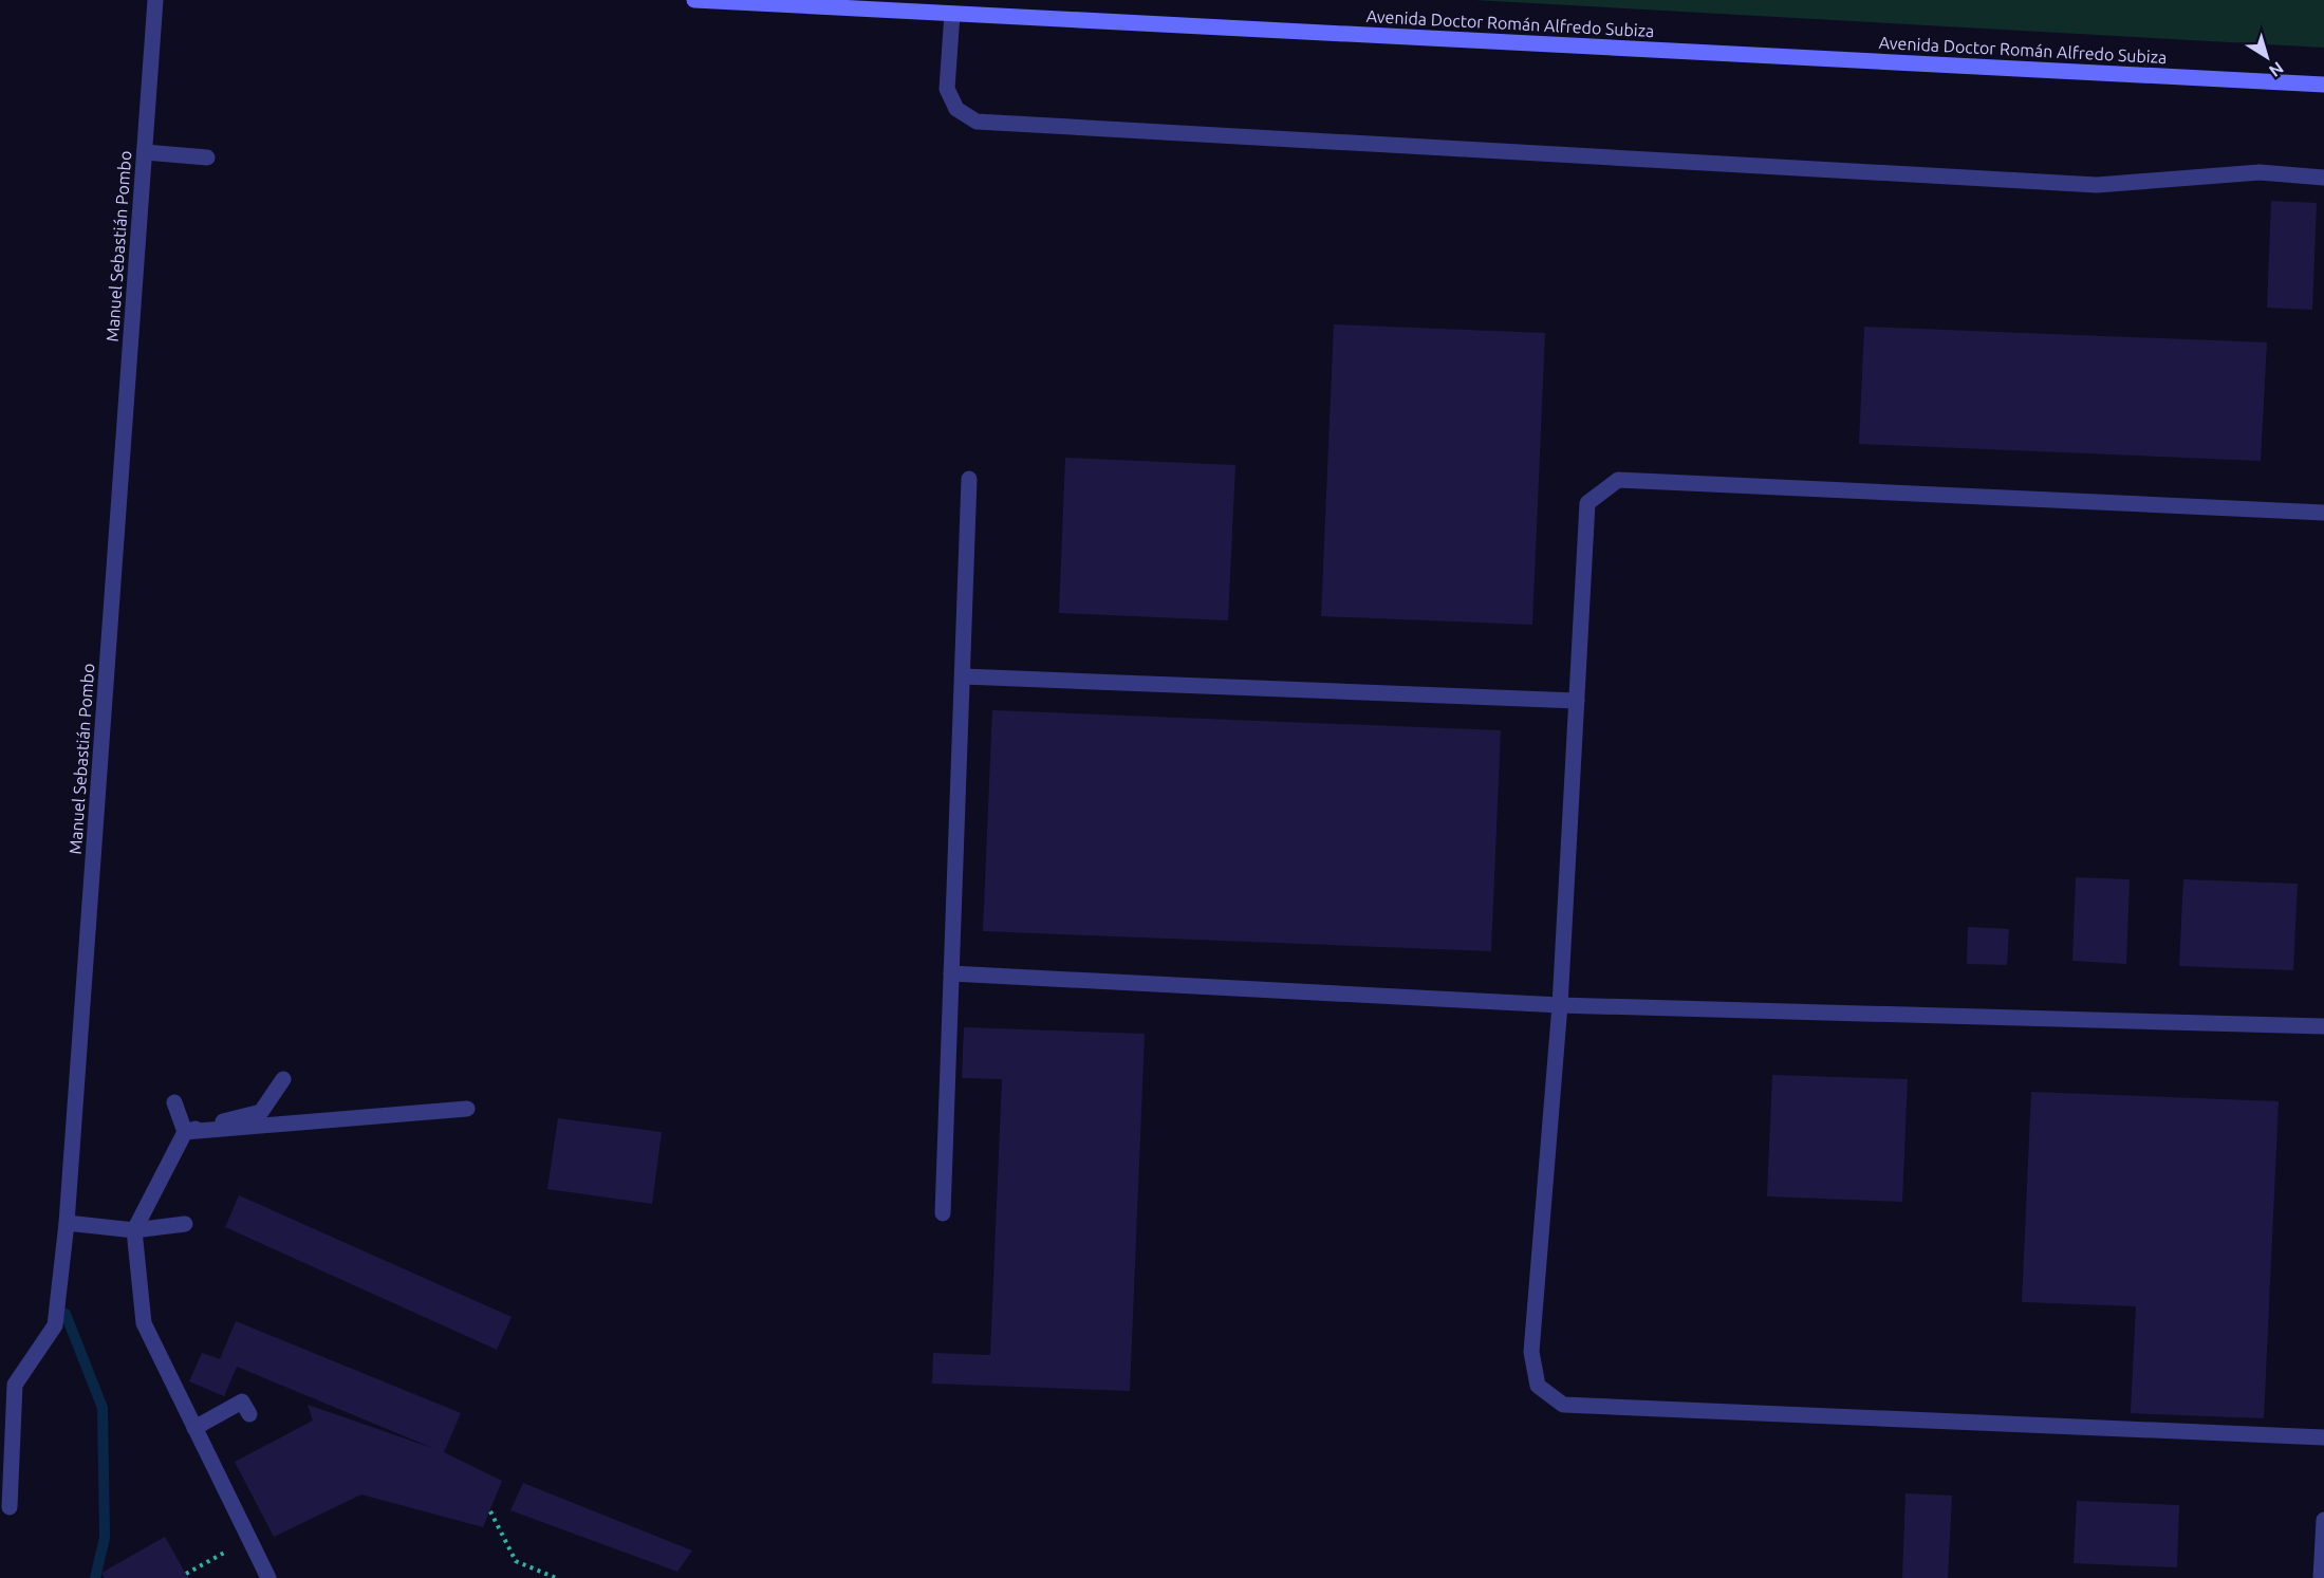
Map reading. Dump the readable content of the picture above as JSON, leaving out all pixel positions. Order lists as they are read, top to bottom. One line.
{"streets":{"main road":["Avenida Doctor Román Alfredo Subiza"],"street":["Manuel Sebastián Pombo"]},"north":"bottom right"}
